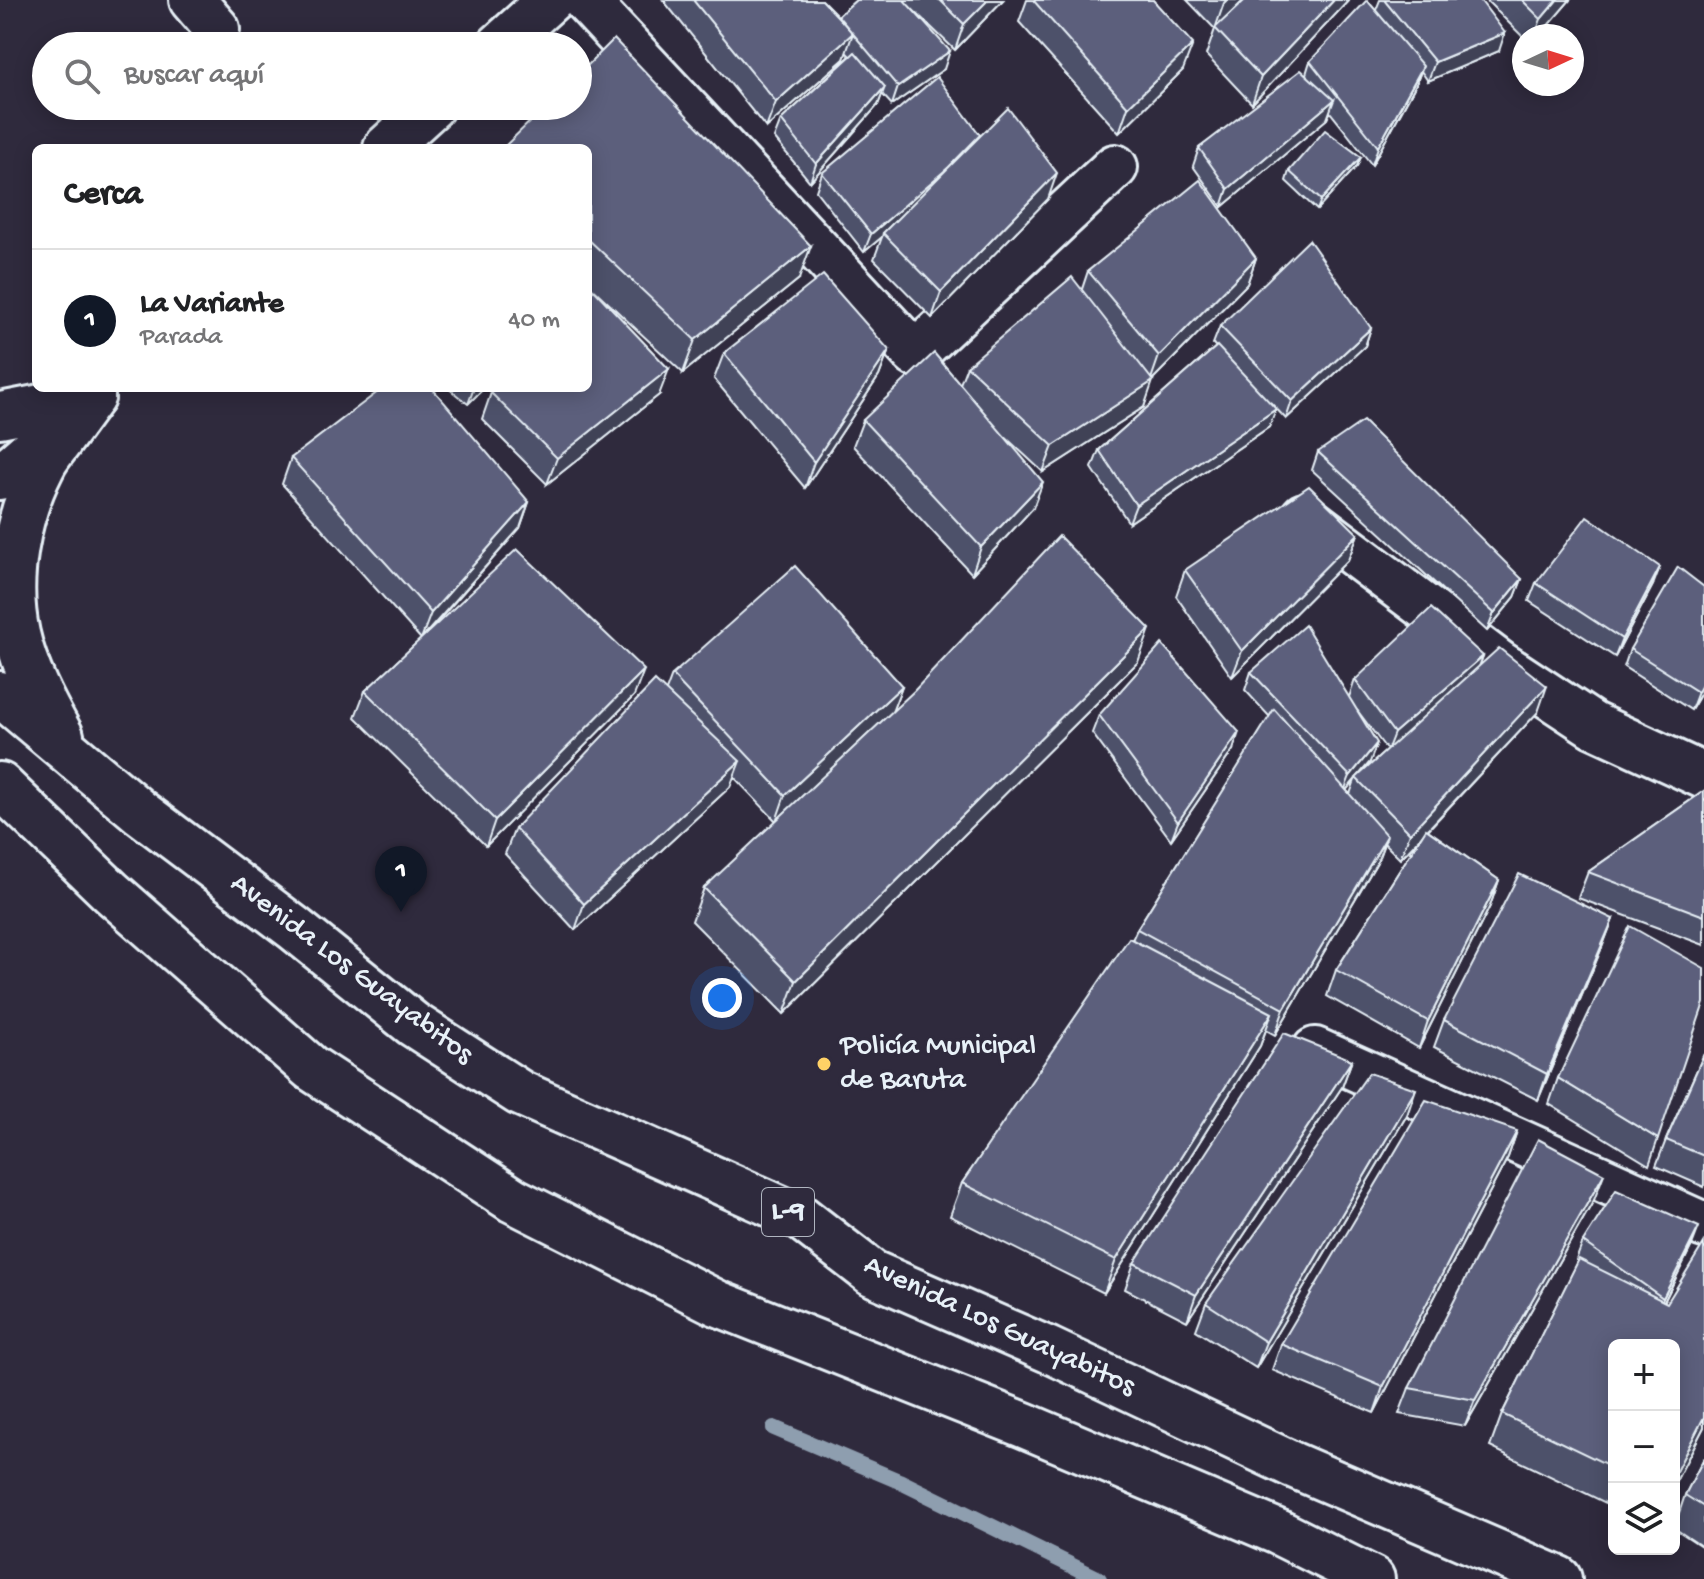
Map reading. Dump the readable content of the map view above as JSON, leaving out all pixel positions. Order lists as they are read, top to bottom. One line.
{"streets":{"main road":["Avenida Los Guayabitos","L-9"]},"places":["Policía Municipal de Baruta"],"north":"right","page":{"search":"Buscar aquí","heading":"Cerca","list":[{"mark":"1","name":"La Variante","note":"Parada","value":"40 m"}],"pins":"1","map_buttons":["+","−"]}}
